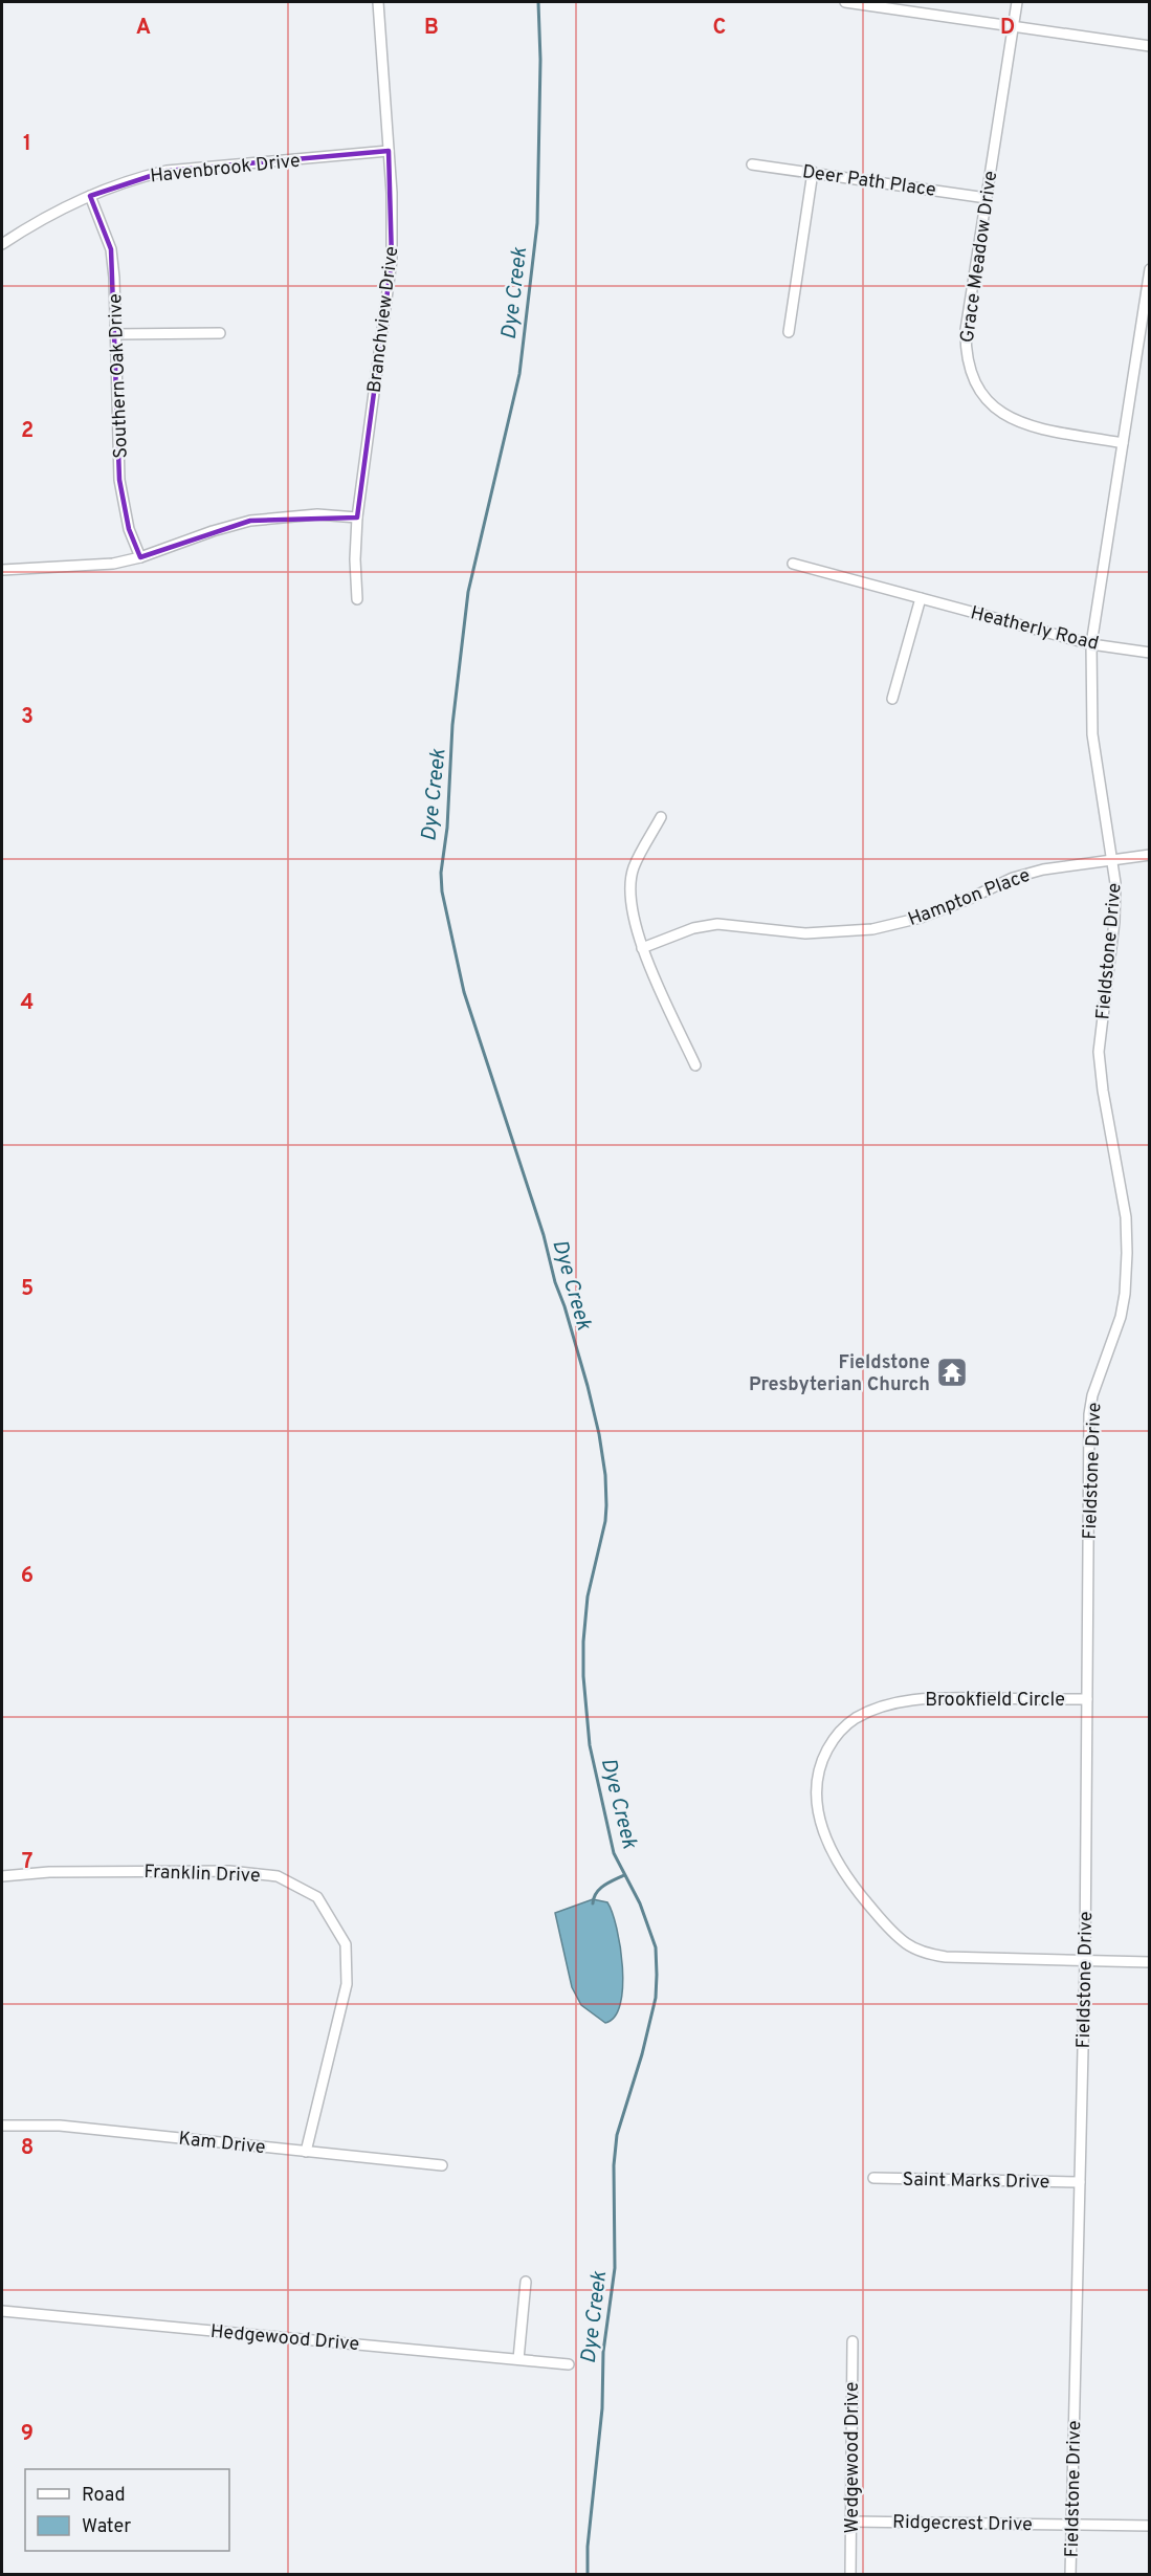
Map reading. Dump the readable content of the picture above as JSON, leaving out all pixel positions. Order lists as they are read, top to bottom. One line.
{"streets":{"street":["Havenbrook Drive","Deer Path Place","Grace Meadow Drive","Branchview Drive","Southern Oak Drive","Heatherly Road","Hampton Place","Fieldstone Drive","Brookfield Circle","Franklin Drive","Kam Drive","Saint Marks Drive","Hedgewood Drive","Wedgewood Drive","Ridgecrest Drive"]},"crossings":[["Havenbrook Drive","Branchview Drive"],["Havenbrook Drive","Southern Oak Drive"],["Deer Path Place","Grace Meadow Drive"],["Grace Meadow Drive","Fieldstone Drive"],["Heatherly Road","Fieldstone Drive"],["Hampton Place","Fieldstone Drive"],["Fieldstone Drive","Brookfield Circle"],["Fieldstone Drive","Saint Marks Drive"],["Fieldstone Drive","Ridgecrest Drive"],["Franklin Drive","Kam Drive"],["Wedgewood Drive","Ridgecrest Drive"]],"water":["Dye Creek"],"places":{"temple":["Fieldstone Presbyterian Church"]},"legend":["Road","Water"],"grid":{"columns":["A","B","C","D"],"rows":["1","2","3","4","5","6","7","8","9"]}}
